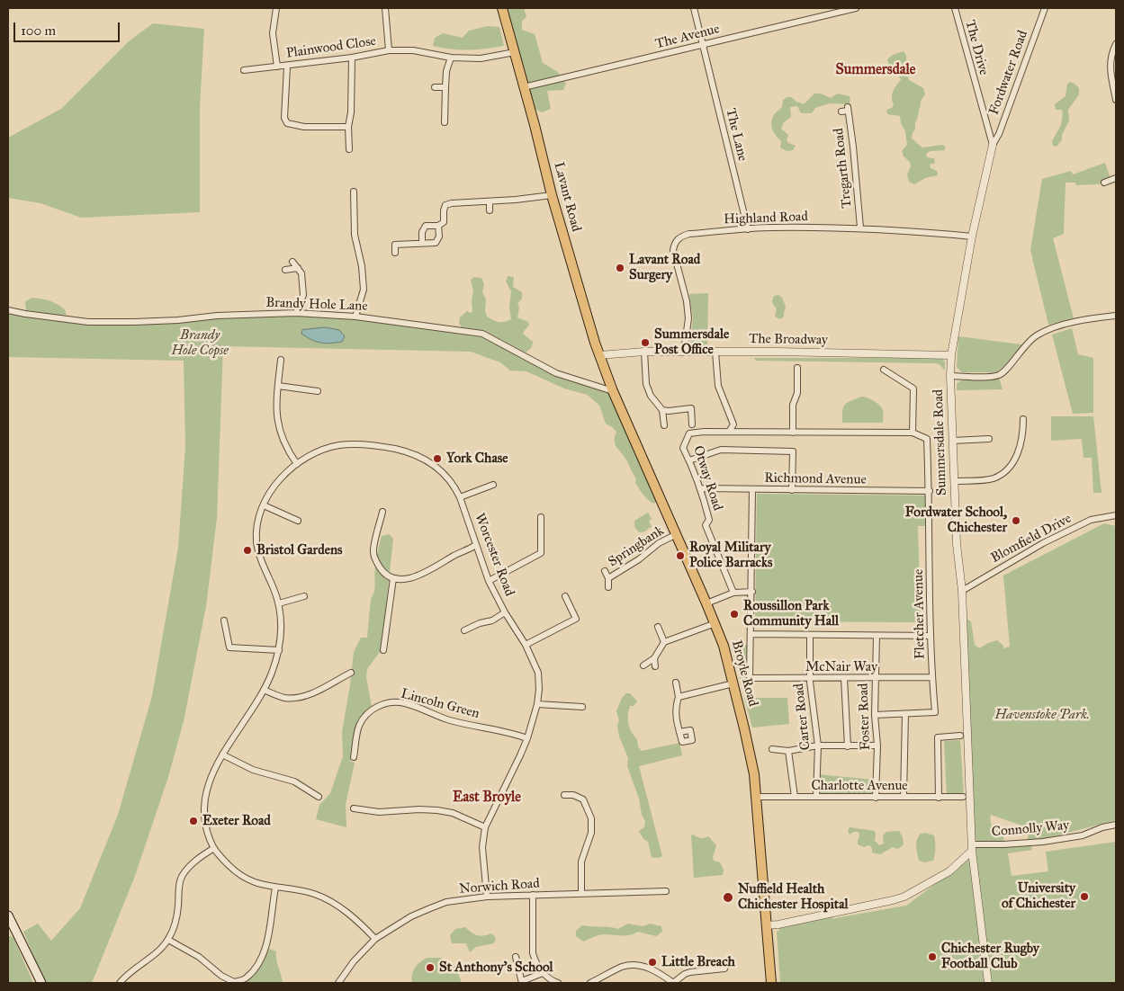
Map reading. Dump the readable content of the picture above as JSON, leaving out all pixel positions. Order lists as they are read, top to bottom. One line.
{"streets":{"main road":["Lavant Road","Broyle Road"],"street":["The Avenue","Plainwood Close","The Drive","Fordwater Road","The Lane","Tregarth Road","Highland Road","Brandy Hole Lane","The Broadway","Summersdale Road","Otway Road","Richmond Avenue","Blomfield Drive","Springbank","Worcester Road","Fletcher Avenue","McNair Way","Lincoln Green","Carter Road","Foster Road","Charlotte Avenue","Connolly Way","Norwich Road"]},"crossings":[["The Avenue","The Lane"],["The Avenue","Lavant Road"],["Plainwood Close","Lavant Road"],["The Drive","Fordwater Road"],["The Drive","Summersdale Road"],["Fordwater Road","Summersdale Road"],["The Lane","Highland Road"],["Tregarth Road","Highland Road"],["Lavant Road","Brandy Hole Lane"],["Lavant Road","The Broadway"],["Lavant Road","Broyle Road"],["Highland Road","The Broadway"],["Highland Road","Summersdale Road"],["Brandy Hole Lane","Broyle Road"],["The Broadway","Summersdale Road"],["Summersdale Road","Blomfield Drive"],["Summersdale Road","Connolly Way"],["Otway Road","Richmond Avenue"],["Otway Road","Fletcher Avenue"],["Richmond Avenue","Fletcher Avenue"],["Springbank","Broyle Road"],["Worcester Road","Lincoln Green"],["Worcester Road","Norwich Road"],["Fletcher Avenue","McNair Way"],["McNair Way","Carter Road"],["McNair Way","Foster Road"],["Broyle Road","Charlotte Avenue"],["Carter Road","Charlotte Avenue"],["Foster Road","Charlotte Avenue"]],"districts":["Summersdale","East Broyle"],"parks":["Brandy Hole Copse","Havenstoke Park."],"places":["Lavant Road Surgery","Summersdale Post Office","York Chase","Fordwater School, Chichester","Bristol Gardens","Royal Military Police Barracks","Roussillon Park Community Hall","Exeter Road","University of Chichester","Nuffield Health Chichester Hospital","Chichester Rugby Football Club","Little Breach","St Anthony's School"],"scale_bar":"100 m"}
